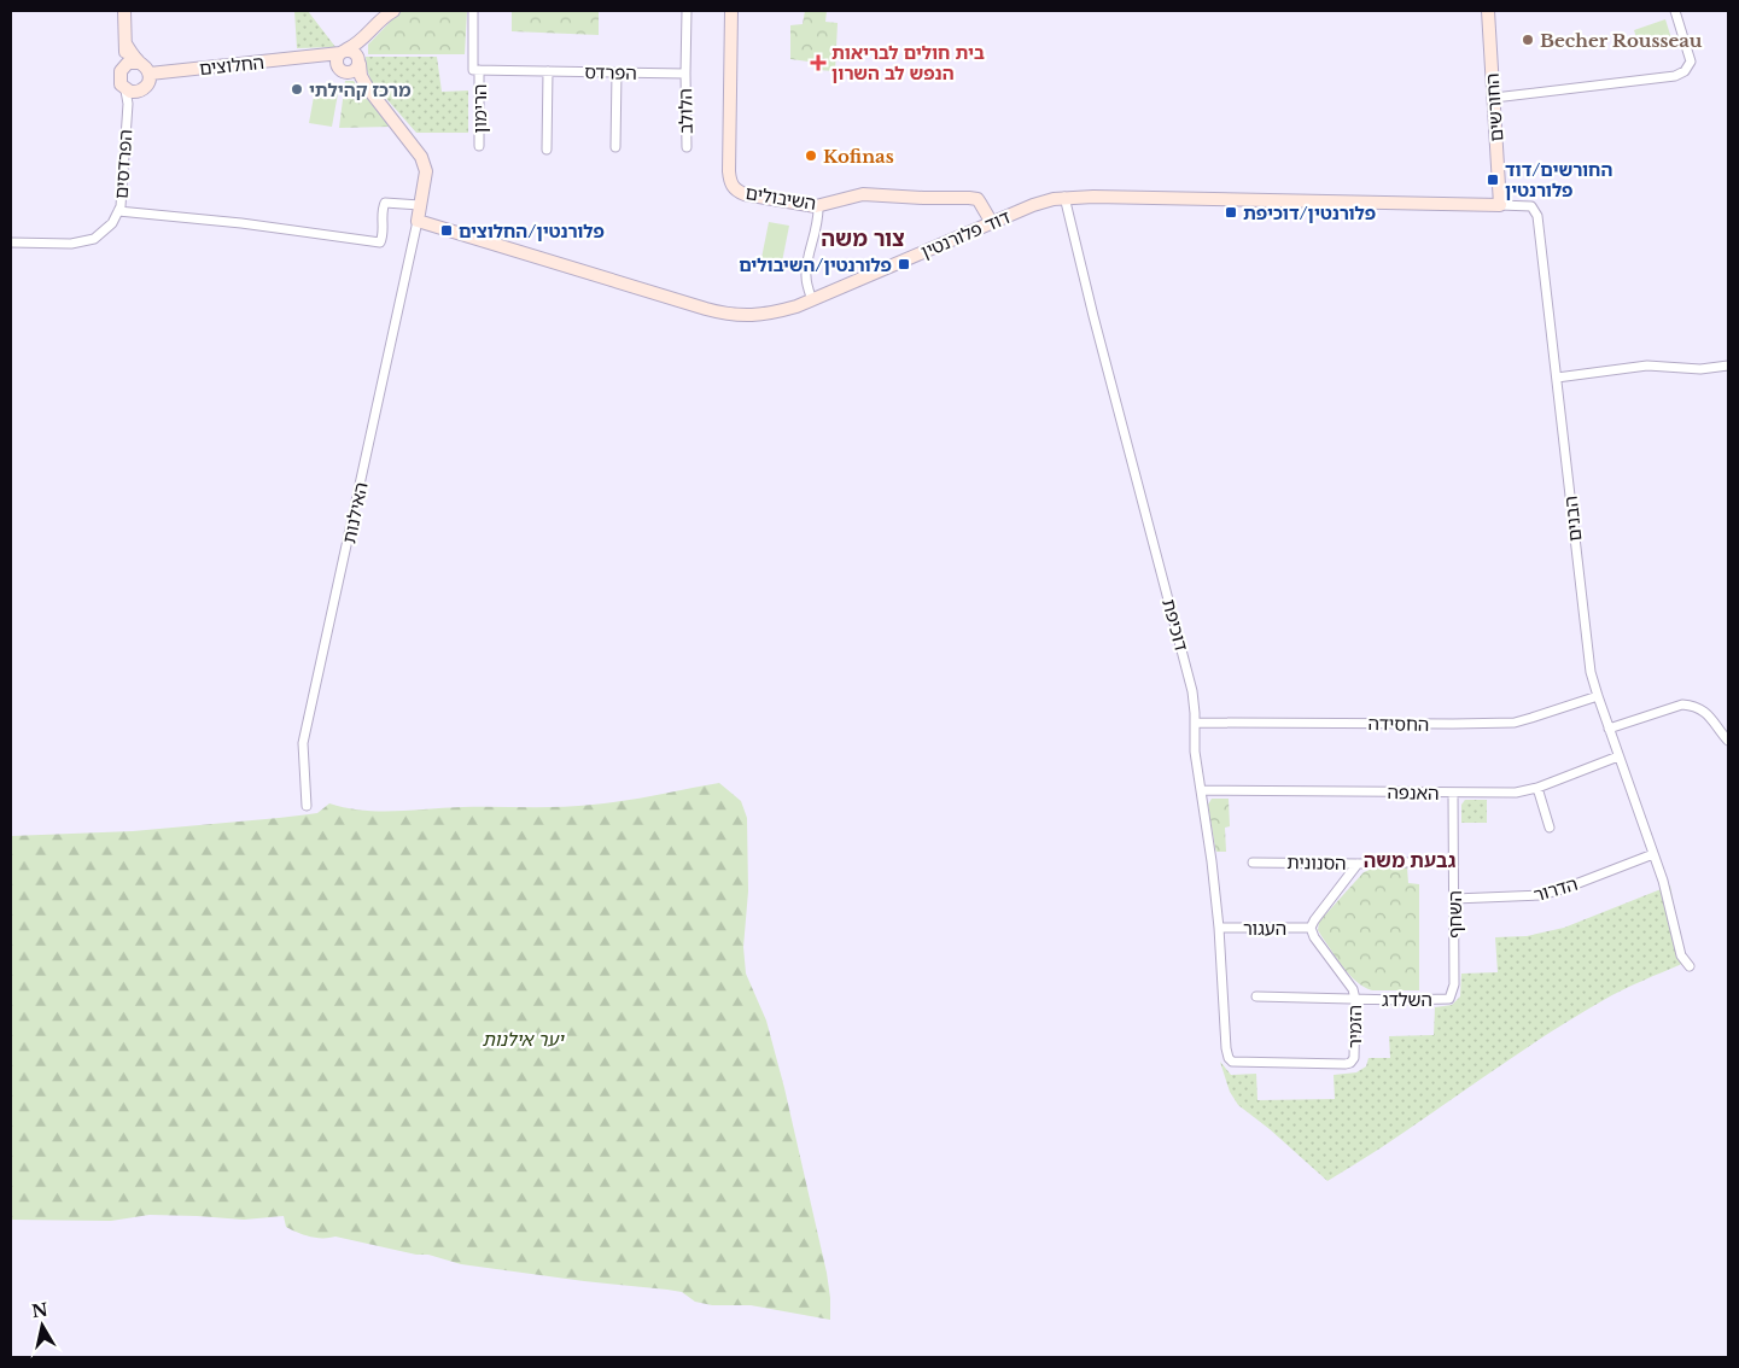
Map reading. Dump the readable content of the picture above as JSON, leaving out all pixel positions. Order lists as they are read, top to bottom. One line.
{"streets":{"street":["החלוצים","הפרדס","החורשים","הרימון","הלולב","הפרדסים","השיבולים","דוד פלורנטין","האילנות","הבנים","דוכיפת","החסידה","האנפה","הסנונית","הדרור","השחף","העגור","השלדג","הזמיר"]},"crossings":[["החלוצים","הפרדסים"],["החלוצים","דוד פלורנטין"],["החלוצים","האילנות"],["הפרדס","הרימון"],["הפרדס","הלולב"],["החורשים","דוד פלורנטין"],["החורשים","הבנים"],["השיבולים","דוד פלורנטין"],["דוד פלורנטין","האילנות"],["דוד פלורנטין","הבנים"],["דוד פלורנטין","דוכיפת"],["הבנים","החסידה"],["הבנים","האנפה"],["הבנים","הדרור"],["דוכיפת","החסידה"],["דוכיפת","האנפה"],["דוכיפת","העגור"],["דוכיפת","הזמיר"],["האנפה","השחף"],["הסנונית","השחף"],["הדרור","השחף"],["השחף","השלדג"],["העגור","הזמיר"],["השלדג","הזמיר"]],"districts":["צור משה","גבעת משה"],"parks":["יער אילנות"],"places":{"other":["Becher Rousseau","מרכז קהילתי","Kofinas"],"health":["בית חולים לבריאות הנפש לב השרון"],"transit":["החורשים/דוד פלורנטין","פלורנטין/דוכיפת","פלורנטין/החלוצים","פלורנטין/השיבולים"]},"north":"top"}
